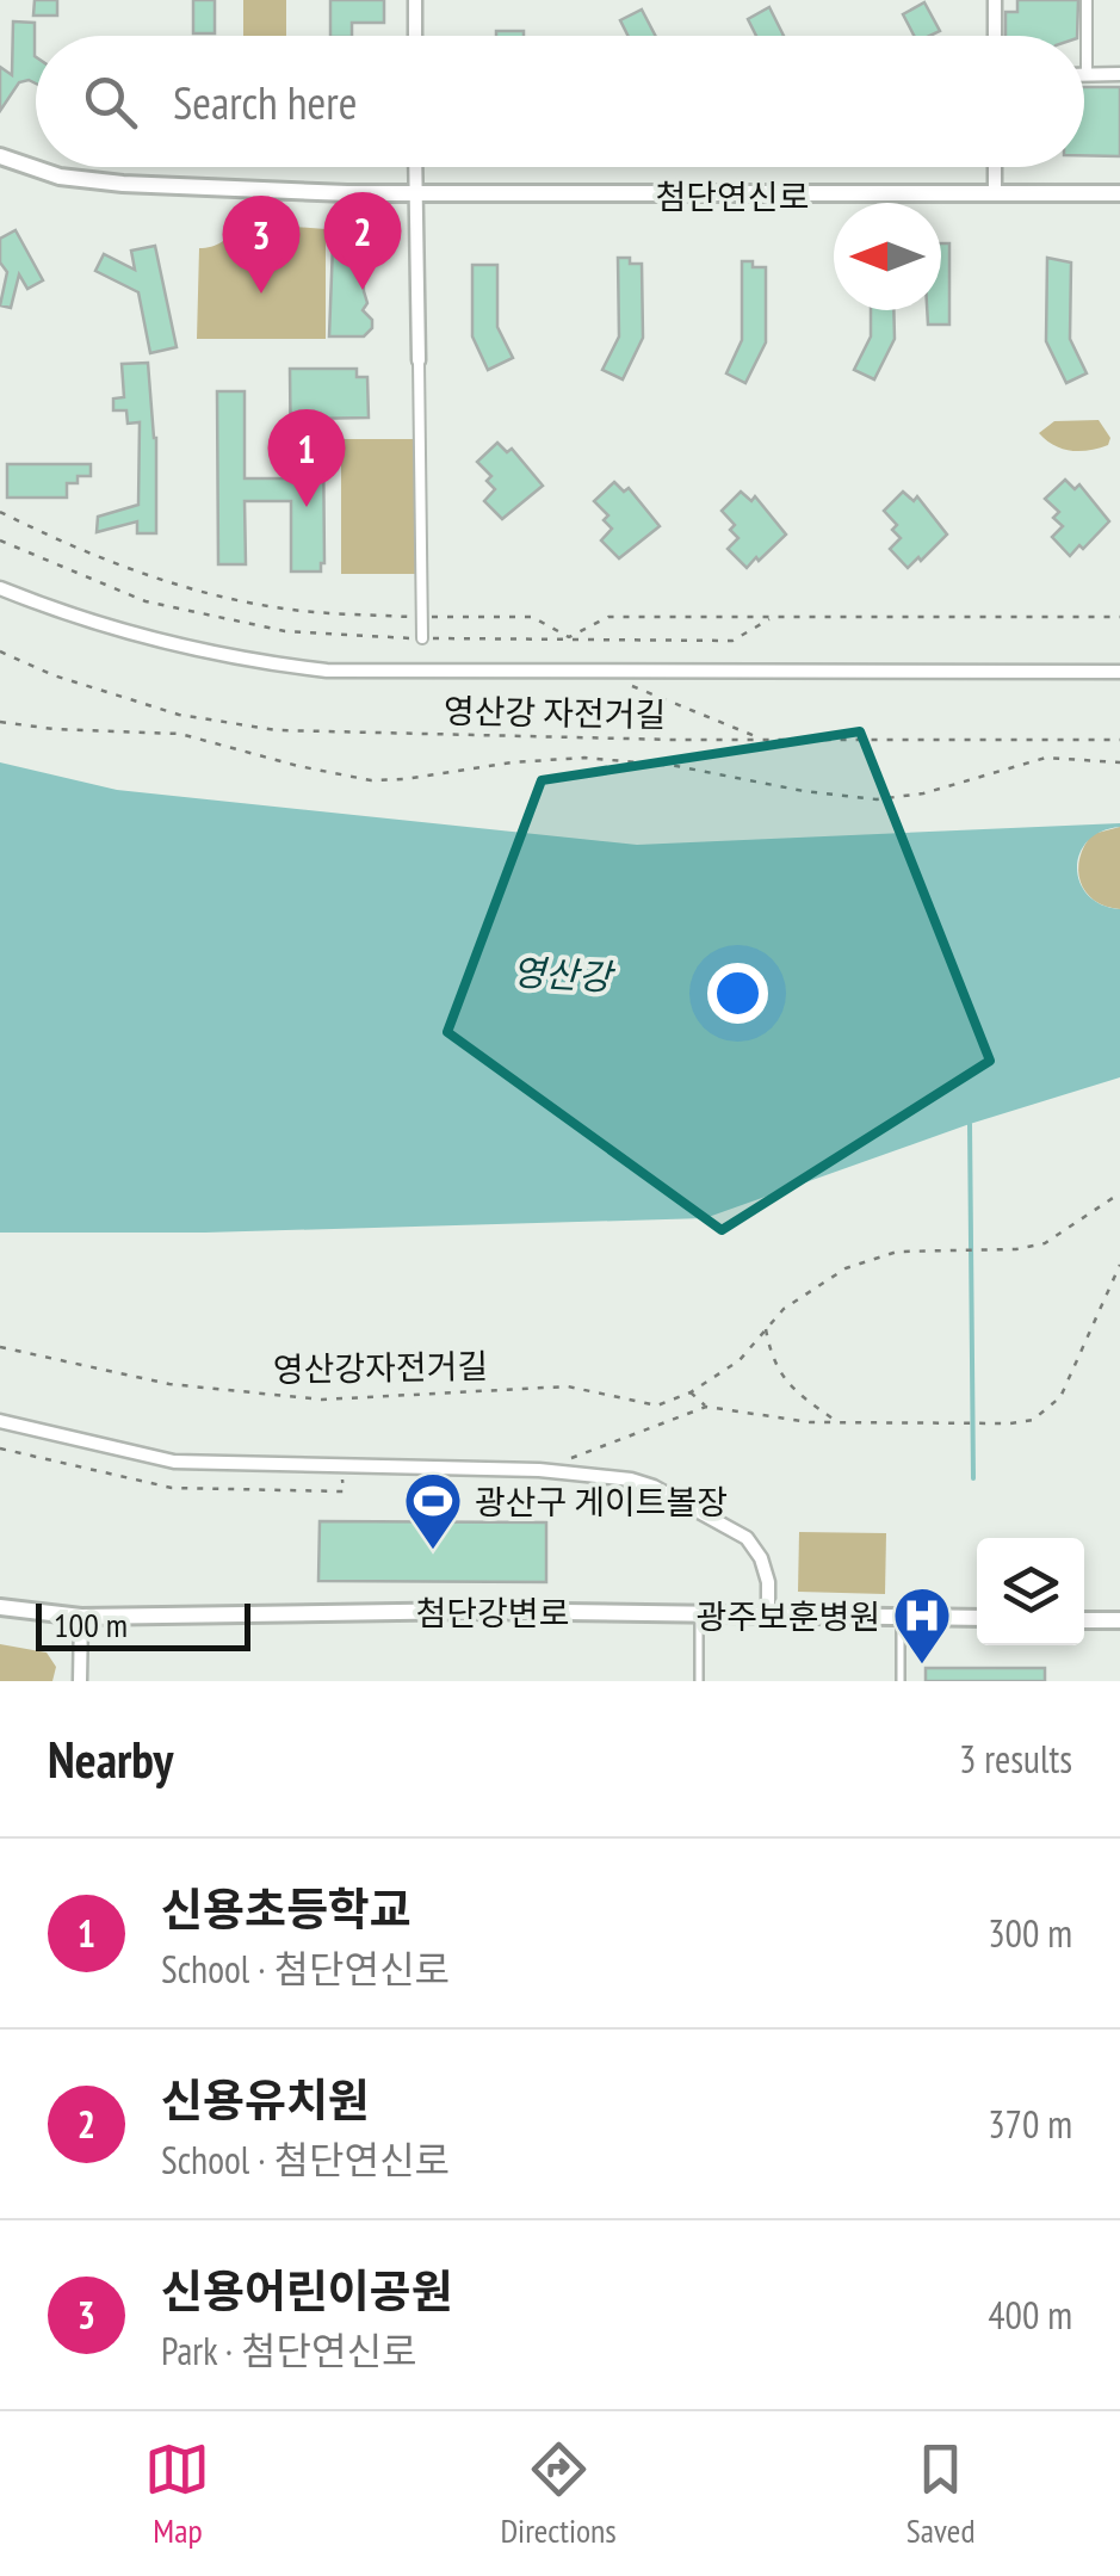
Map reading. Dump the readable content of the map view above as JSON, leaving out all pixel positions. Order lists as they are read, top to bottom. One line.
{"streets":{"street":["첨단연신로","첨단강변로"],"path":["영산강 자전거길","영산강자전거길"]},"water":["영산강"],"places":{"sports":["광산구 게이트볼장"],"hospital":["광주보훈병원"]},"scale_bar":"100 m","north":"left","page":{"search":"Search here","pins":["2","3","1"],"scale":"100 m","heading":["Nearby","3 results"],"list":[{"mark":"1","name":"신용초등학교","note":"School · 첨단연신로","value":"300 m"},{"mark":"2","name":"신용유치원","note":"School · 첨단연신로","value":"370 m"},{"mark":"3","name":"신용어린이공원","note":"Park · 첨단연신로","value":"400 m"}],"nav":["Map","Directions","Saved"]}}
